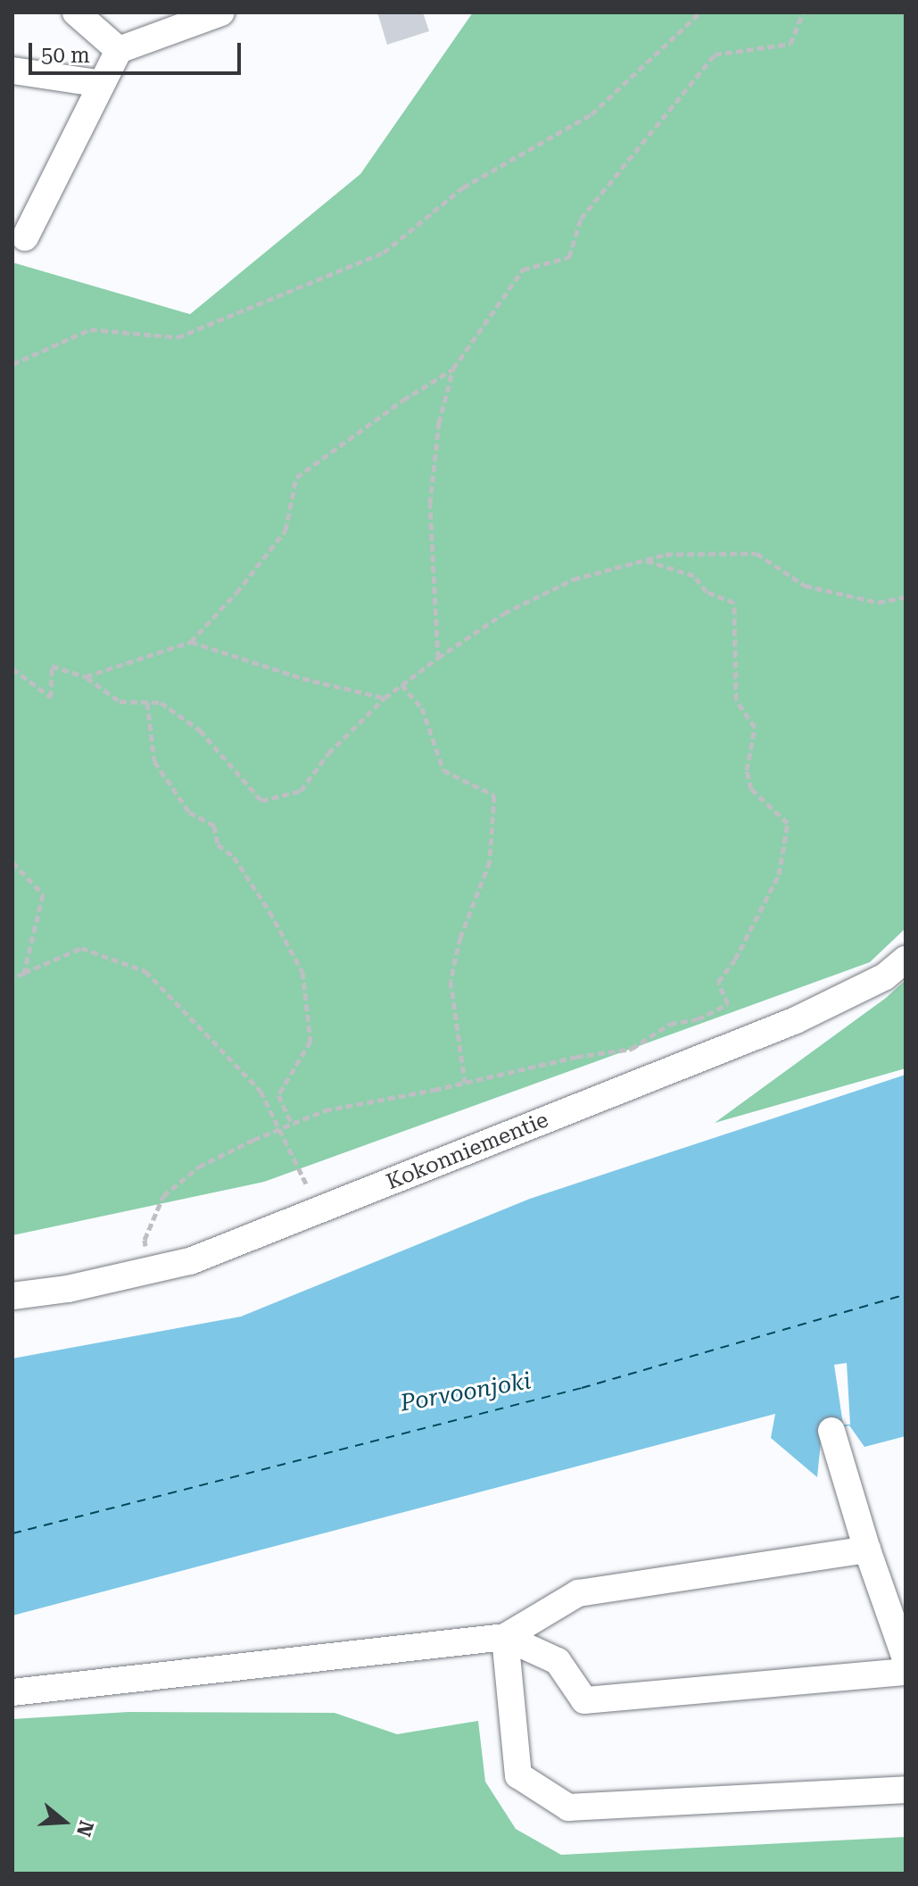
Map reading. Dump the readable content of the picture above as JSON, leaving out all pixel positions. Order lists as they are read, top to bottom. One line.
{"streets":{"street":["Kokonniementie"]},"water":["Porvoonjoki"],"scale_bar":"50 m","north":"right"}
